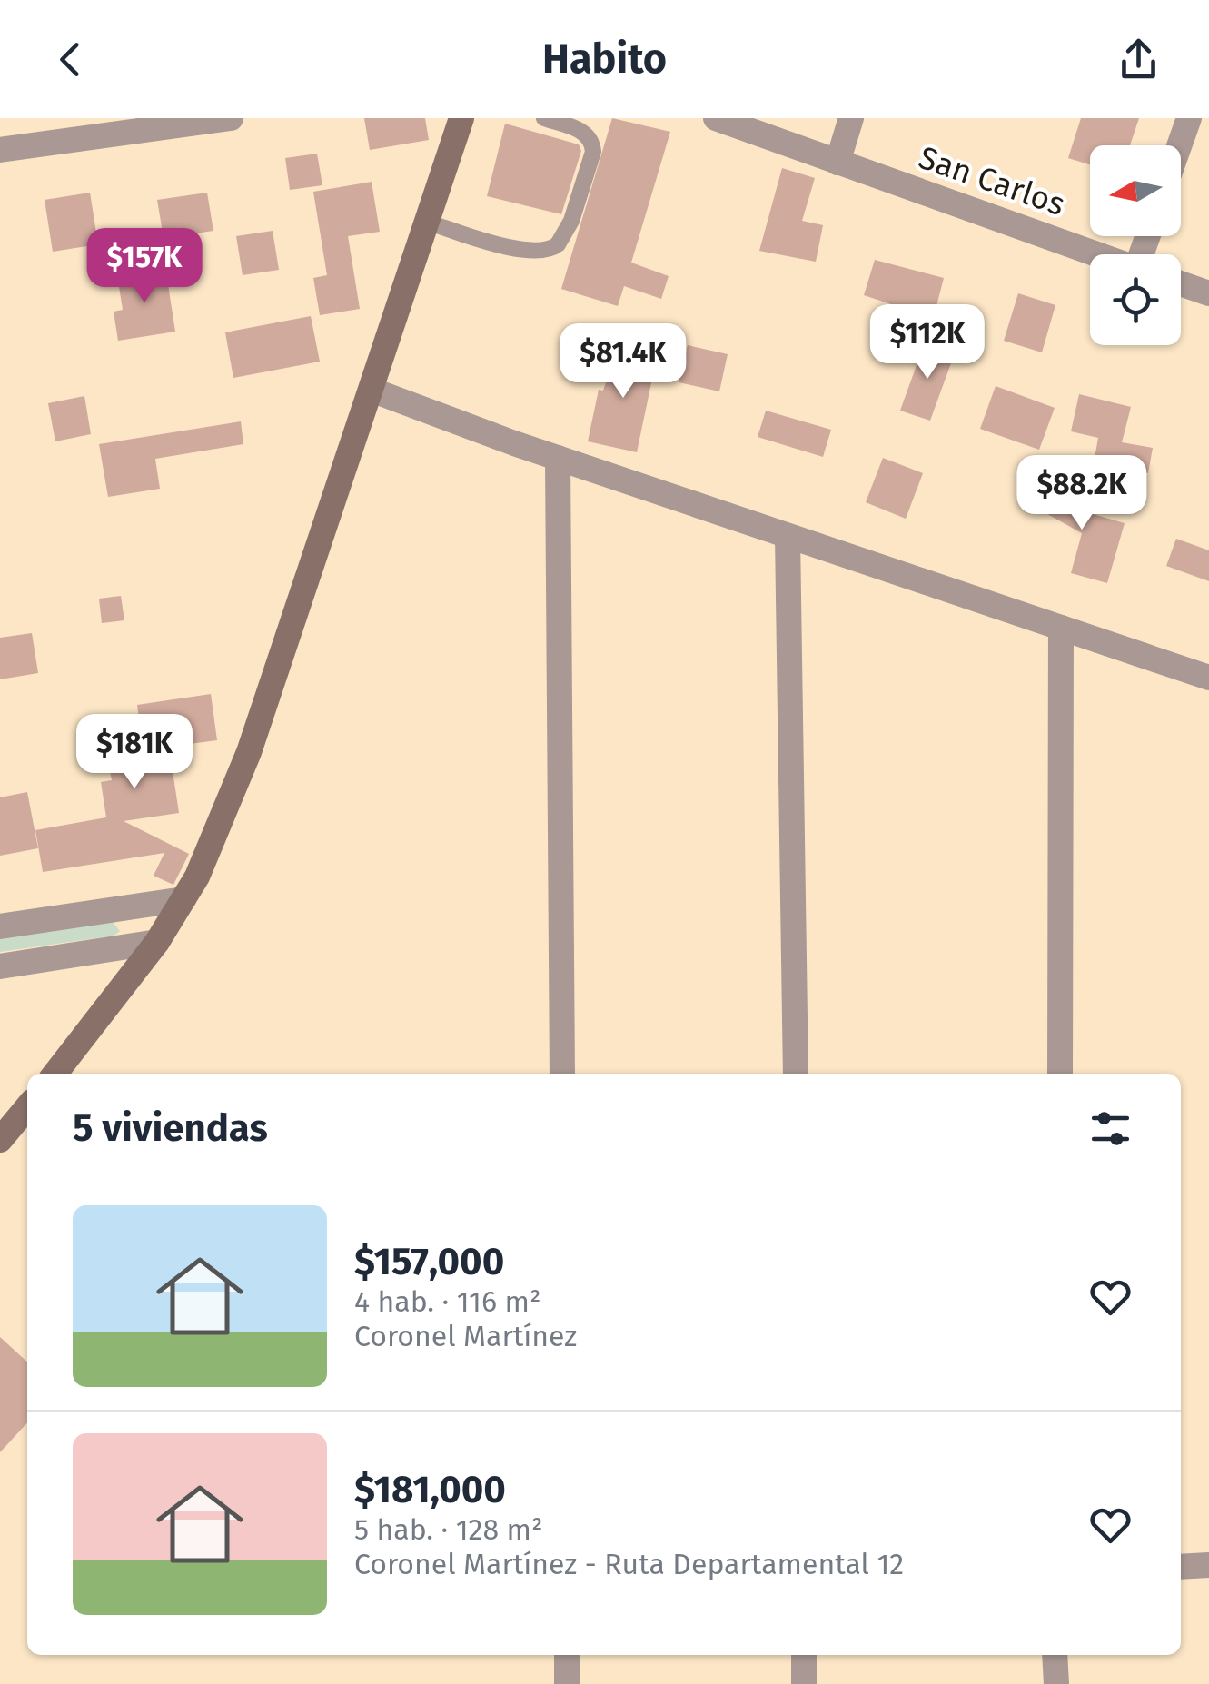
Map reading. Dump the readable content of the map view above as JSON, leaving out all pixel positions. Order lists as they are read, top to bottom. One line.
{"streets":{"street":["San Carlos"]},"north":"left","page":{"header":"Habito","price":["$157K","$112K","$81.4K","$88.2K","$181K"],"heading":"5 viviendas","list":[{"name":"$157,000","note":"4 hab. · 116 m² · Coronel Martínez"},{"name":"$181,000","note":"5 hab. · 128 m² · Coronel Martínez - Ruta Departamental 12"}]}}
